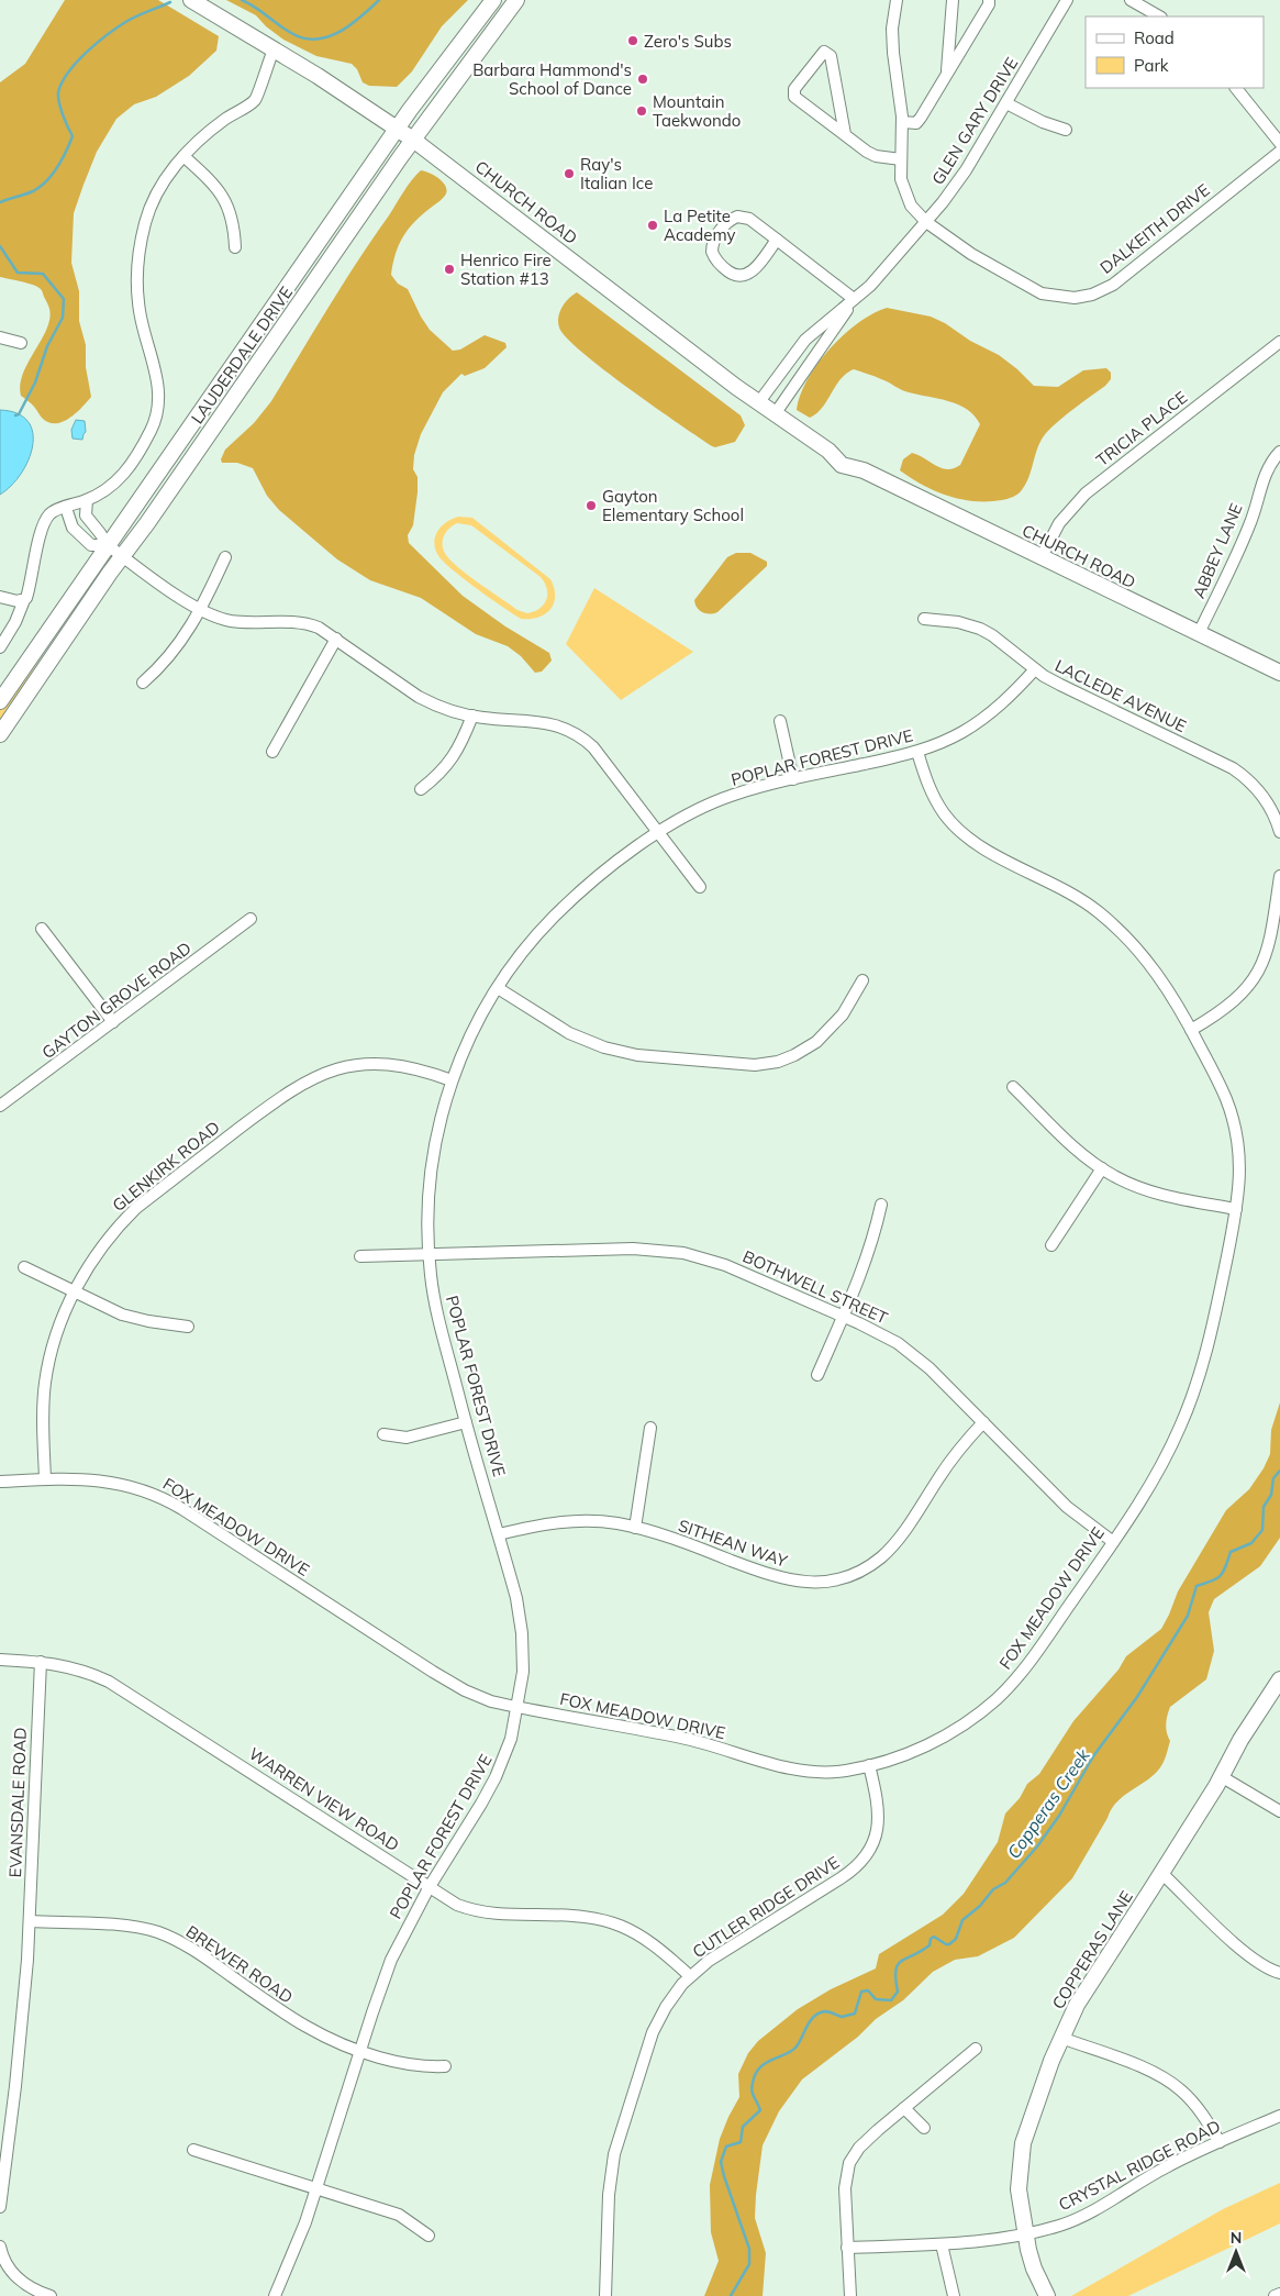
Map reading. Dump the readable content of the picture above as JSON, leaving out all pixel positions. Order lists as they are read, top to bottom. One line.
{"streets":{"main road":["CHURCH ROAD","LAUDERDALE DRIVE","COPPERAS LANE"],"street":["GLEN GARY DRIVE","DALKEITH DRIVE","TRICIA PLACE","ABBEY LANE","LACLEDE AVENUE","POPLAR FOREST DRIVE","GAYTON GROVE ROAD","GLENKIRK ROAD","BOTHWELL STREET","FOX MEADOW DRIVE","SITHEAN WAY","WARREN VIEW ROAD","EVANSDALE ROAD","CUTLER RIDGE DRIVE","BREWER ROAD","CRYSTAL RIDGE ROAD"]},"crossings":[["GLEN GARY DRIVE","CHURCH ROAD"],["GLEN GARY DRIVE","DALKEITH DRIVE"],["CHURCH ROAD","LAUDERDALE DRIVE"],["CHURCH ROAD","TRICIA PLACE"],["CHURCH ROAD","ABBEY LANE"],["LACLEDE AVENUE","POPLAR FOREST DRIVE"],["POPLAR FOREST DRIVE","GLENKIRK ROAD"],["POPLAR FOREST DRIVE","BOTHWELL STREET"],["POPLAR FOREST DRIVE","FOX MEADOW DRIVE"],["POPLAR FOREST DRIVE","SITHEAN WAY"],["POPLAR FOREST DRIVE","WARREN VIEW ROAD"],["POPLAR FOREST DRIVE","BREWER ROAD"],["GLENKIRK ROAD","FOX MEADOW DRIVE"],["BOTHWELL STREET","FOX MEADOW DRIVE"],["BOTHWELL STREET","SITHEAN WAY"],["FOX MEADOW DRIVE","CUTLER RIDGE DRIVE"],["WARREN VIEW ROAD","EVANSDALE ROAD"],["WARREN VIEW ROAD","CUTLER RIDGE DRIVE"],["EVANSDALE ROAD","BREWER ROAD"],["COPPERAS LANE","CRYSTAL RIDGE ROAD"]],"water":["Copperas Creek"],"places":["Zero's Subs","Barbara Hammond's School of Dance","Mountain Taekwondo","Ray's Italian Ice","La Petite Academy","Henrico Fire Station #13","Gayton Elementary School"],"legend":["Road","Park"],"north":"top"}
